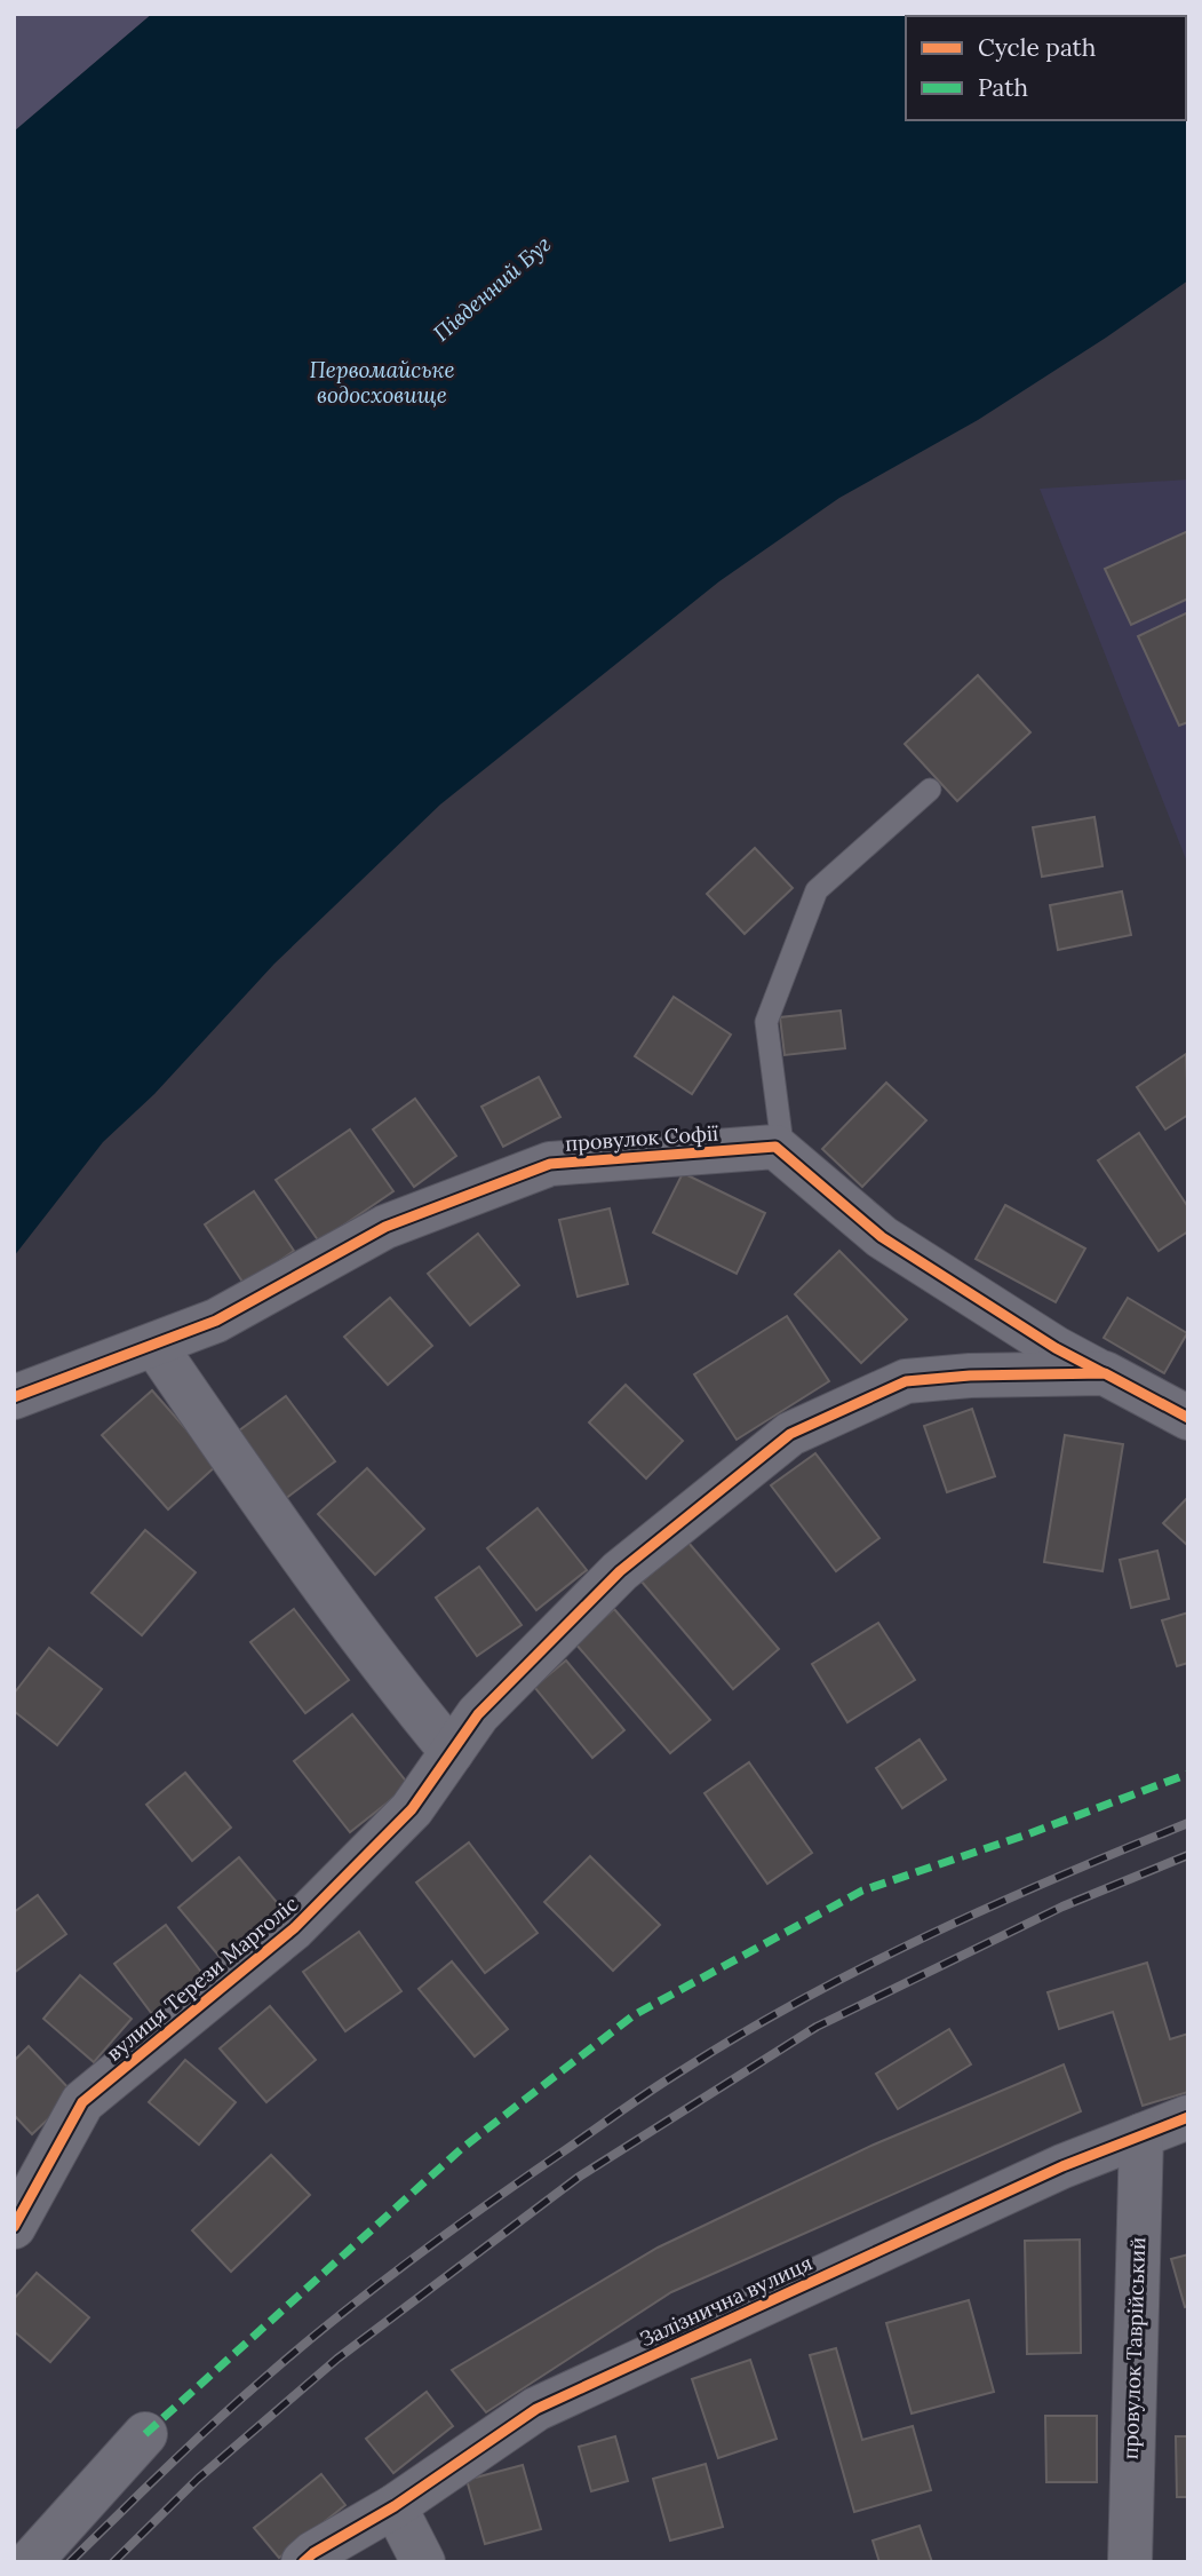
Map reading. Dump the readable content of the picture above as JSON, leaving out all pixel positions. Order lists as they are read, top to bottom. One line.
{"streets":{"street":["провулок Софії","вулиця Терези Марголіс","Залізнична вулиця","провулок Таврійський"]},"crossings":[["Залізнична вулиця","провулок Таврійський"]],"water":["Південний Буг","Первомайське водосховище"],"legend":["Cycle path","Path"]}
